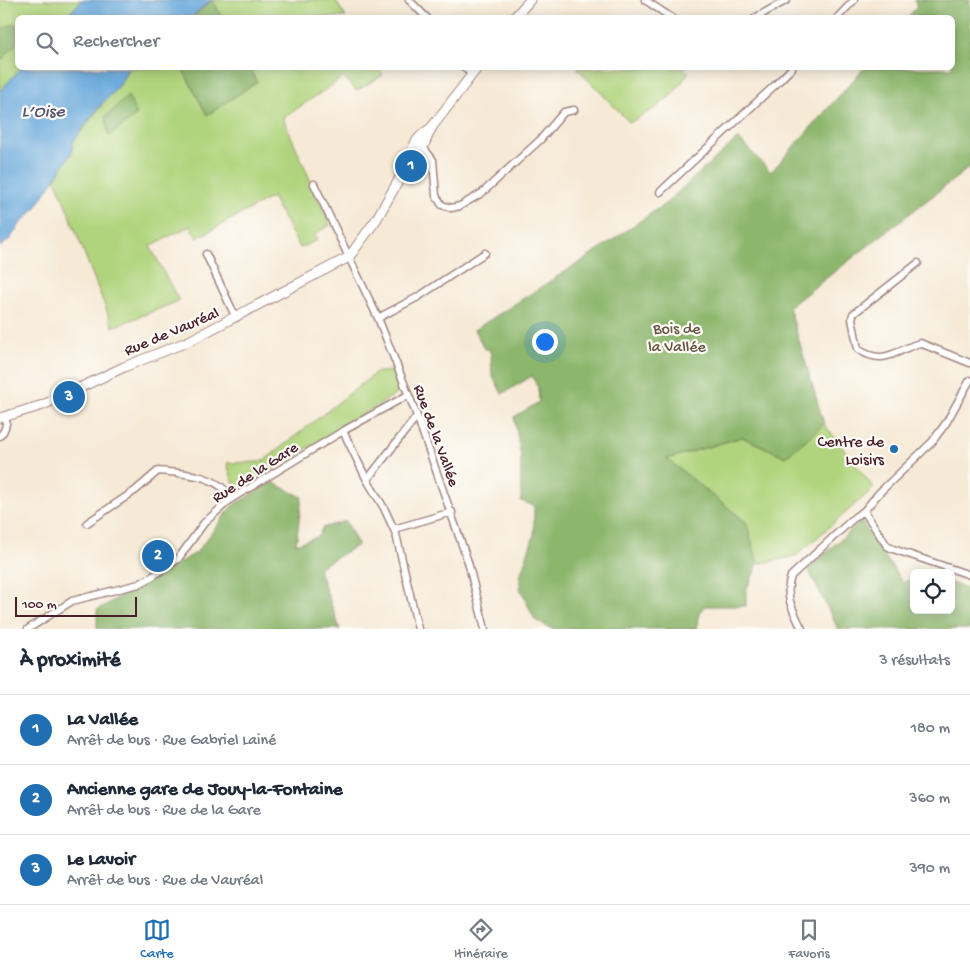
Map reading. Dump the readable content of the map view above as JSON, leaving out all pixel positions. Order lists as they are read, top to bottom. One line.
{"streets":{"street":["Rue de Vauréal","Rue de la Vallée","Rue de la Gare"]},"crossings":[["Rue de Vauréal","Rue de la Vallée"],["Rue de la Vallée","Rue de la Gare"]],"water":["L’Oise"],"parks":["Bois de la Vallée"],"places":["Centre de Loisirs"],"scale_bar":"100 m","page":{"search":"Rechercher","pins":["1","3","2"],"scale":"100 m","heading":["À proximité","3 résultats"],"list":[{"mark":"1","name":"La Vallée","note":"Arrêt de bus · Rue Gabriel Lainé","value":"180 m"},{"mark":"2","name":"Ancienne gare de Jouy-la-Fontaine","note":"Arrêt de bus · Rue de la Gare","value":"360 m"},{"mark":"3","name":"Le Lavoir","note":"Arrêt de bus · Rue de Vauréal","value":"390 m"}],"nav":["Carte","Itinéraire","Favoris"]}}
